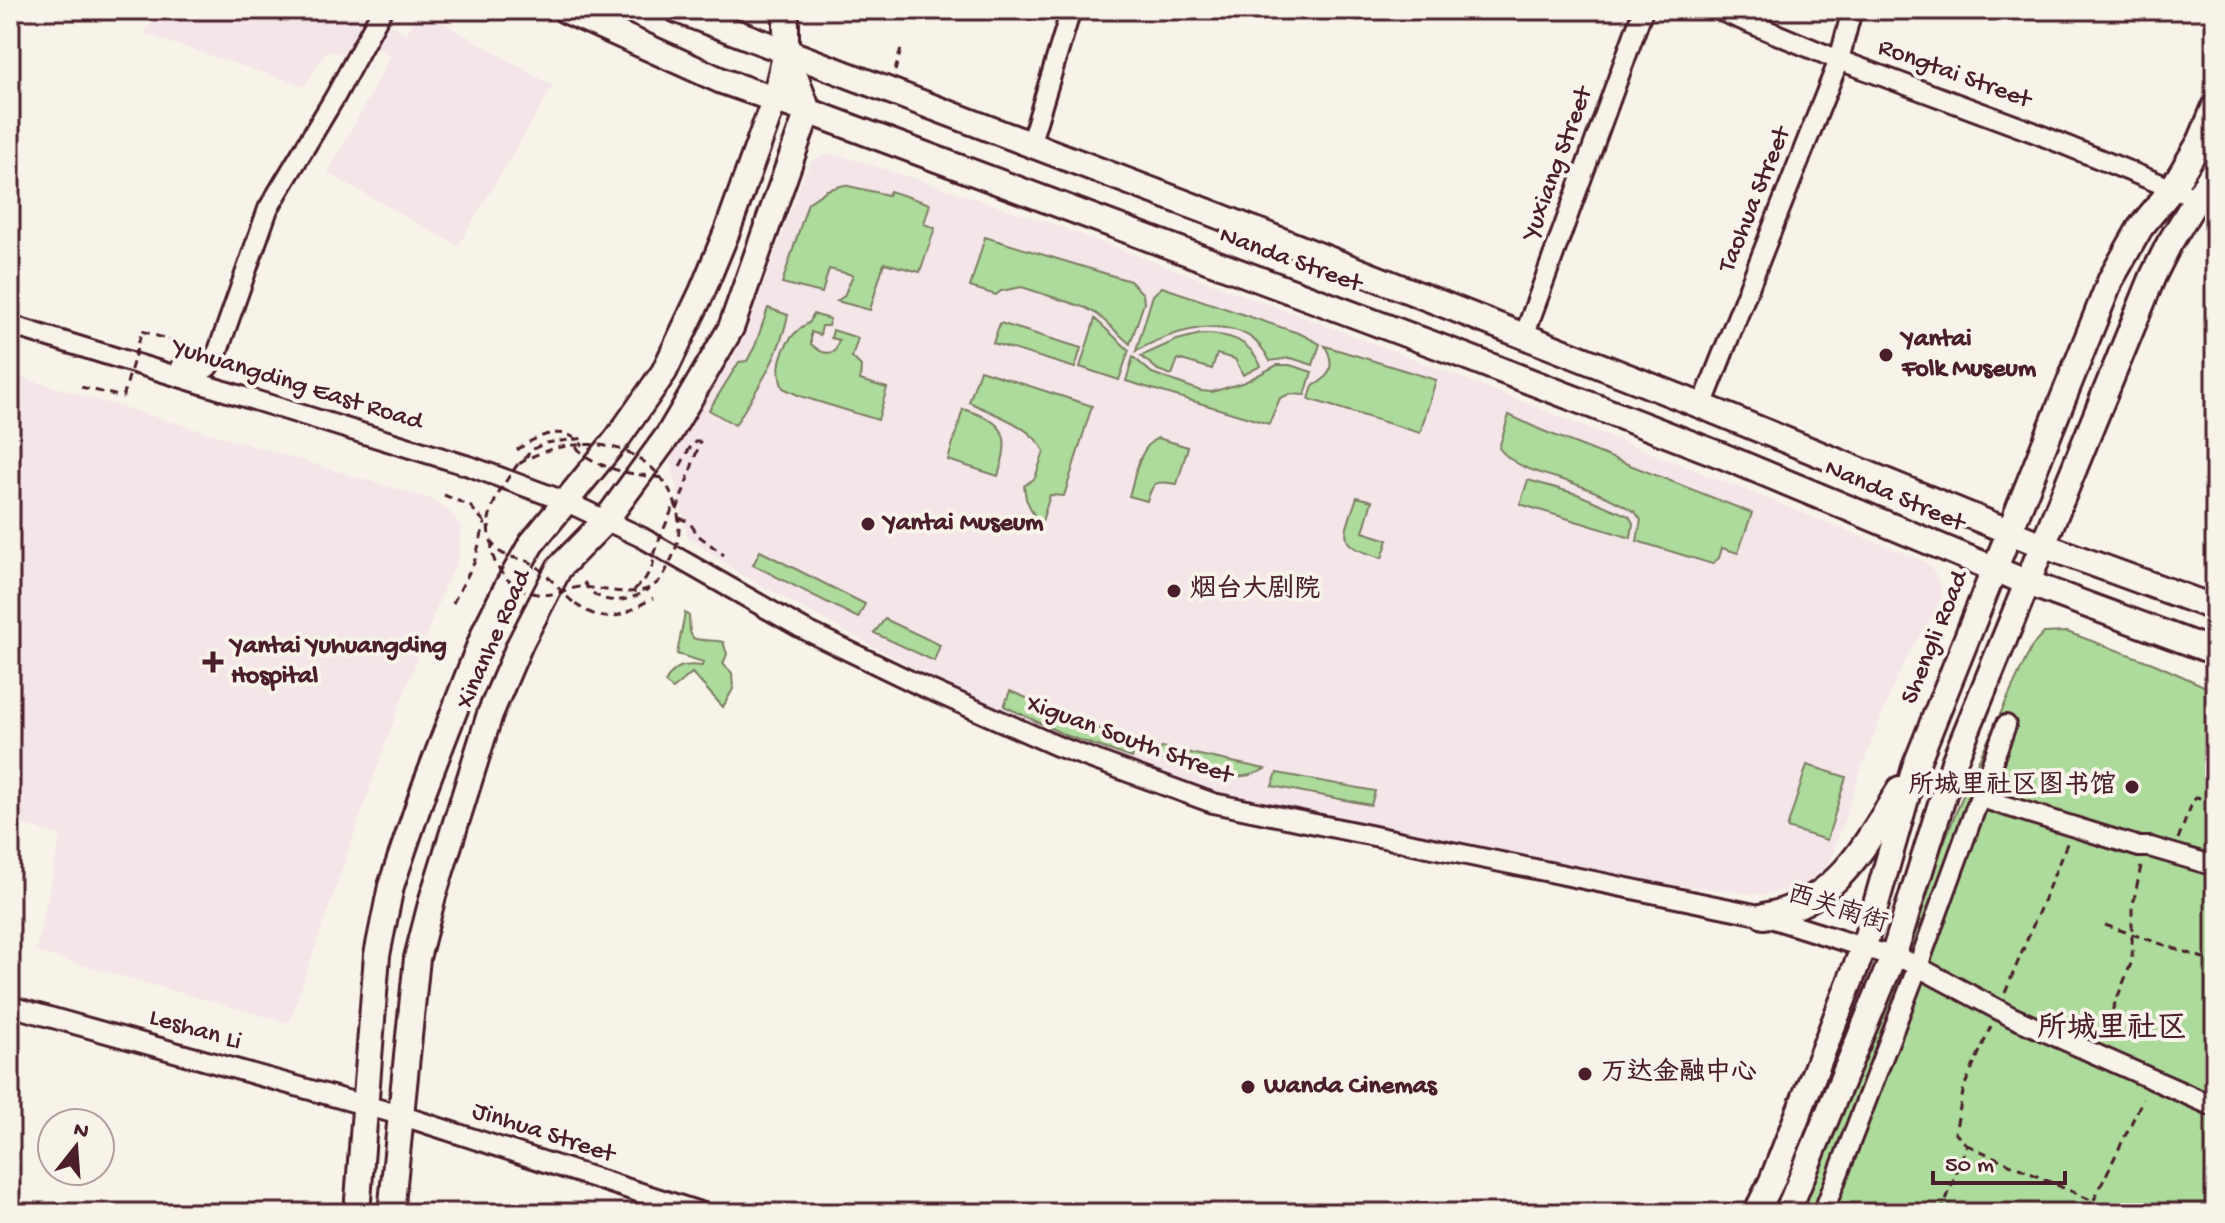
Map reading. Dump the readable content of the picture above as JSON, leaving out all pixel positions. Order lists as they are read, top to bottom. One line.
{"streets":{"main road":["Nanda Street","Shengli Road","Xinanhe Road"],"street":["Rongtai Street","Yuxiang Street","Taohua Street","Yuhuangding East Road","Xiguan South Street","西关南街","Leshan Li","Jinhua Street"]},"crossings":[["Rongtai Street","Taohua Street"],["Rongtai Street","Shengli Road"],["Yuxiang Street","Nanda Street"],["Taohua Street","Nanda Street"],["Nanda Street","Shengli Road"],["Nanda Street","Xinanhe Road"],["Yuhuangding East Road","Xinanhe Road"],["Yuhuangding East Road","Xiguan South Street"],["Shengli Road","西关南街"],["Xinanhe Road","Xiguan South Street"],["Xinanhe Road","Leshan Li"],["Xinanhe Road","Jinhua Street"],["Xiguan South Street","西关南街"],["Leshan Li","Jinhua Street"]],"districts":["所城里社区"],"places":{"other":["Yantai Folk Museum","Yantai Museum","烟台大剧院","所城里社区图书馆","万达金融中心","Wanda Cinemas"],"health":["Yantai Yuhuangding Hospital"]},"scale_bar":"50 m","north":"top"}
